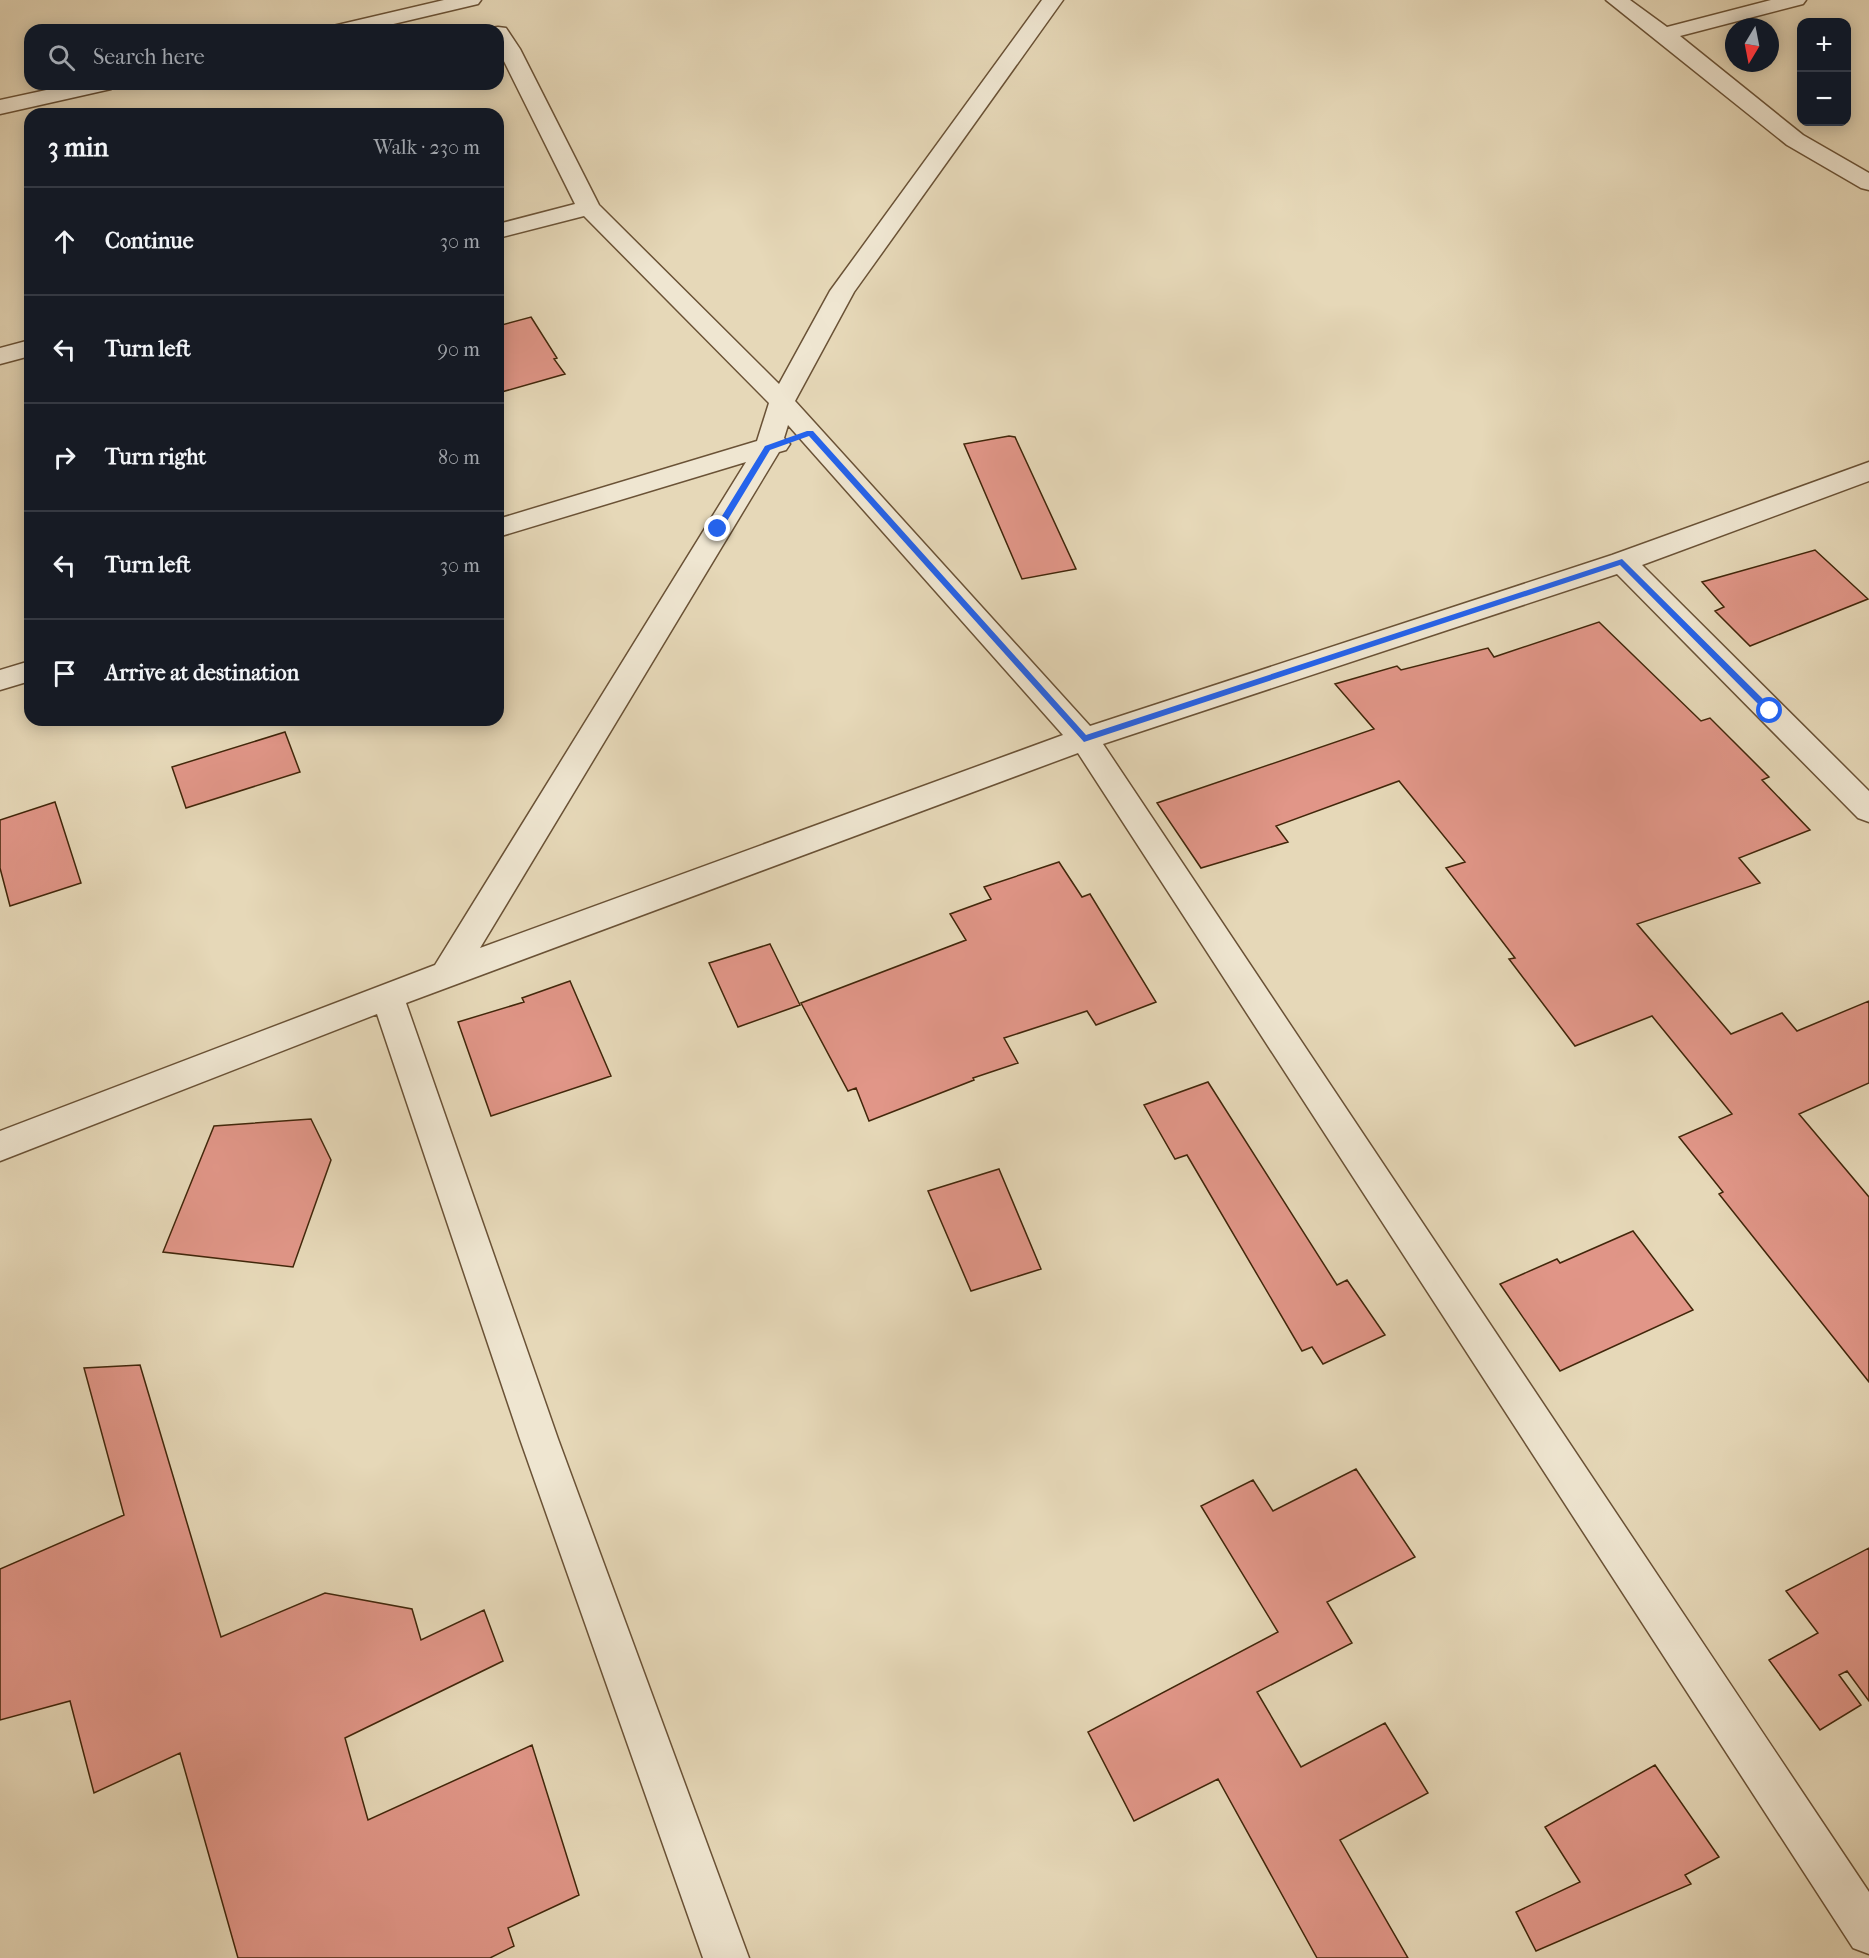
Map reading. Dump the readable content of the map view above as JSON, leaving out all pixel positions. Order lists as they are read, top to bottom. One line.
{"north":"bottom","page":{"map_buttons":["+","−"],"search":"Search here","heading":["3 min","Walk · 230 m"],"list":[["Continue","30 m"],["Turn left","90 m"],["Turn right","80 m"],["Turn left","30 m"],"Arrive at destination"]}}
